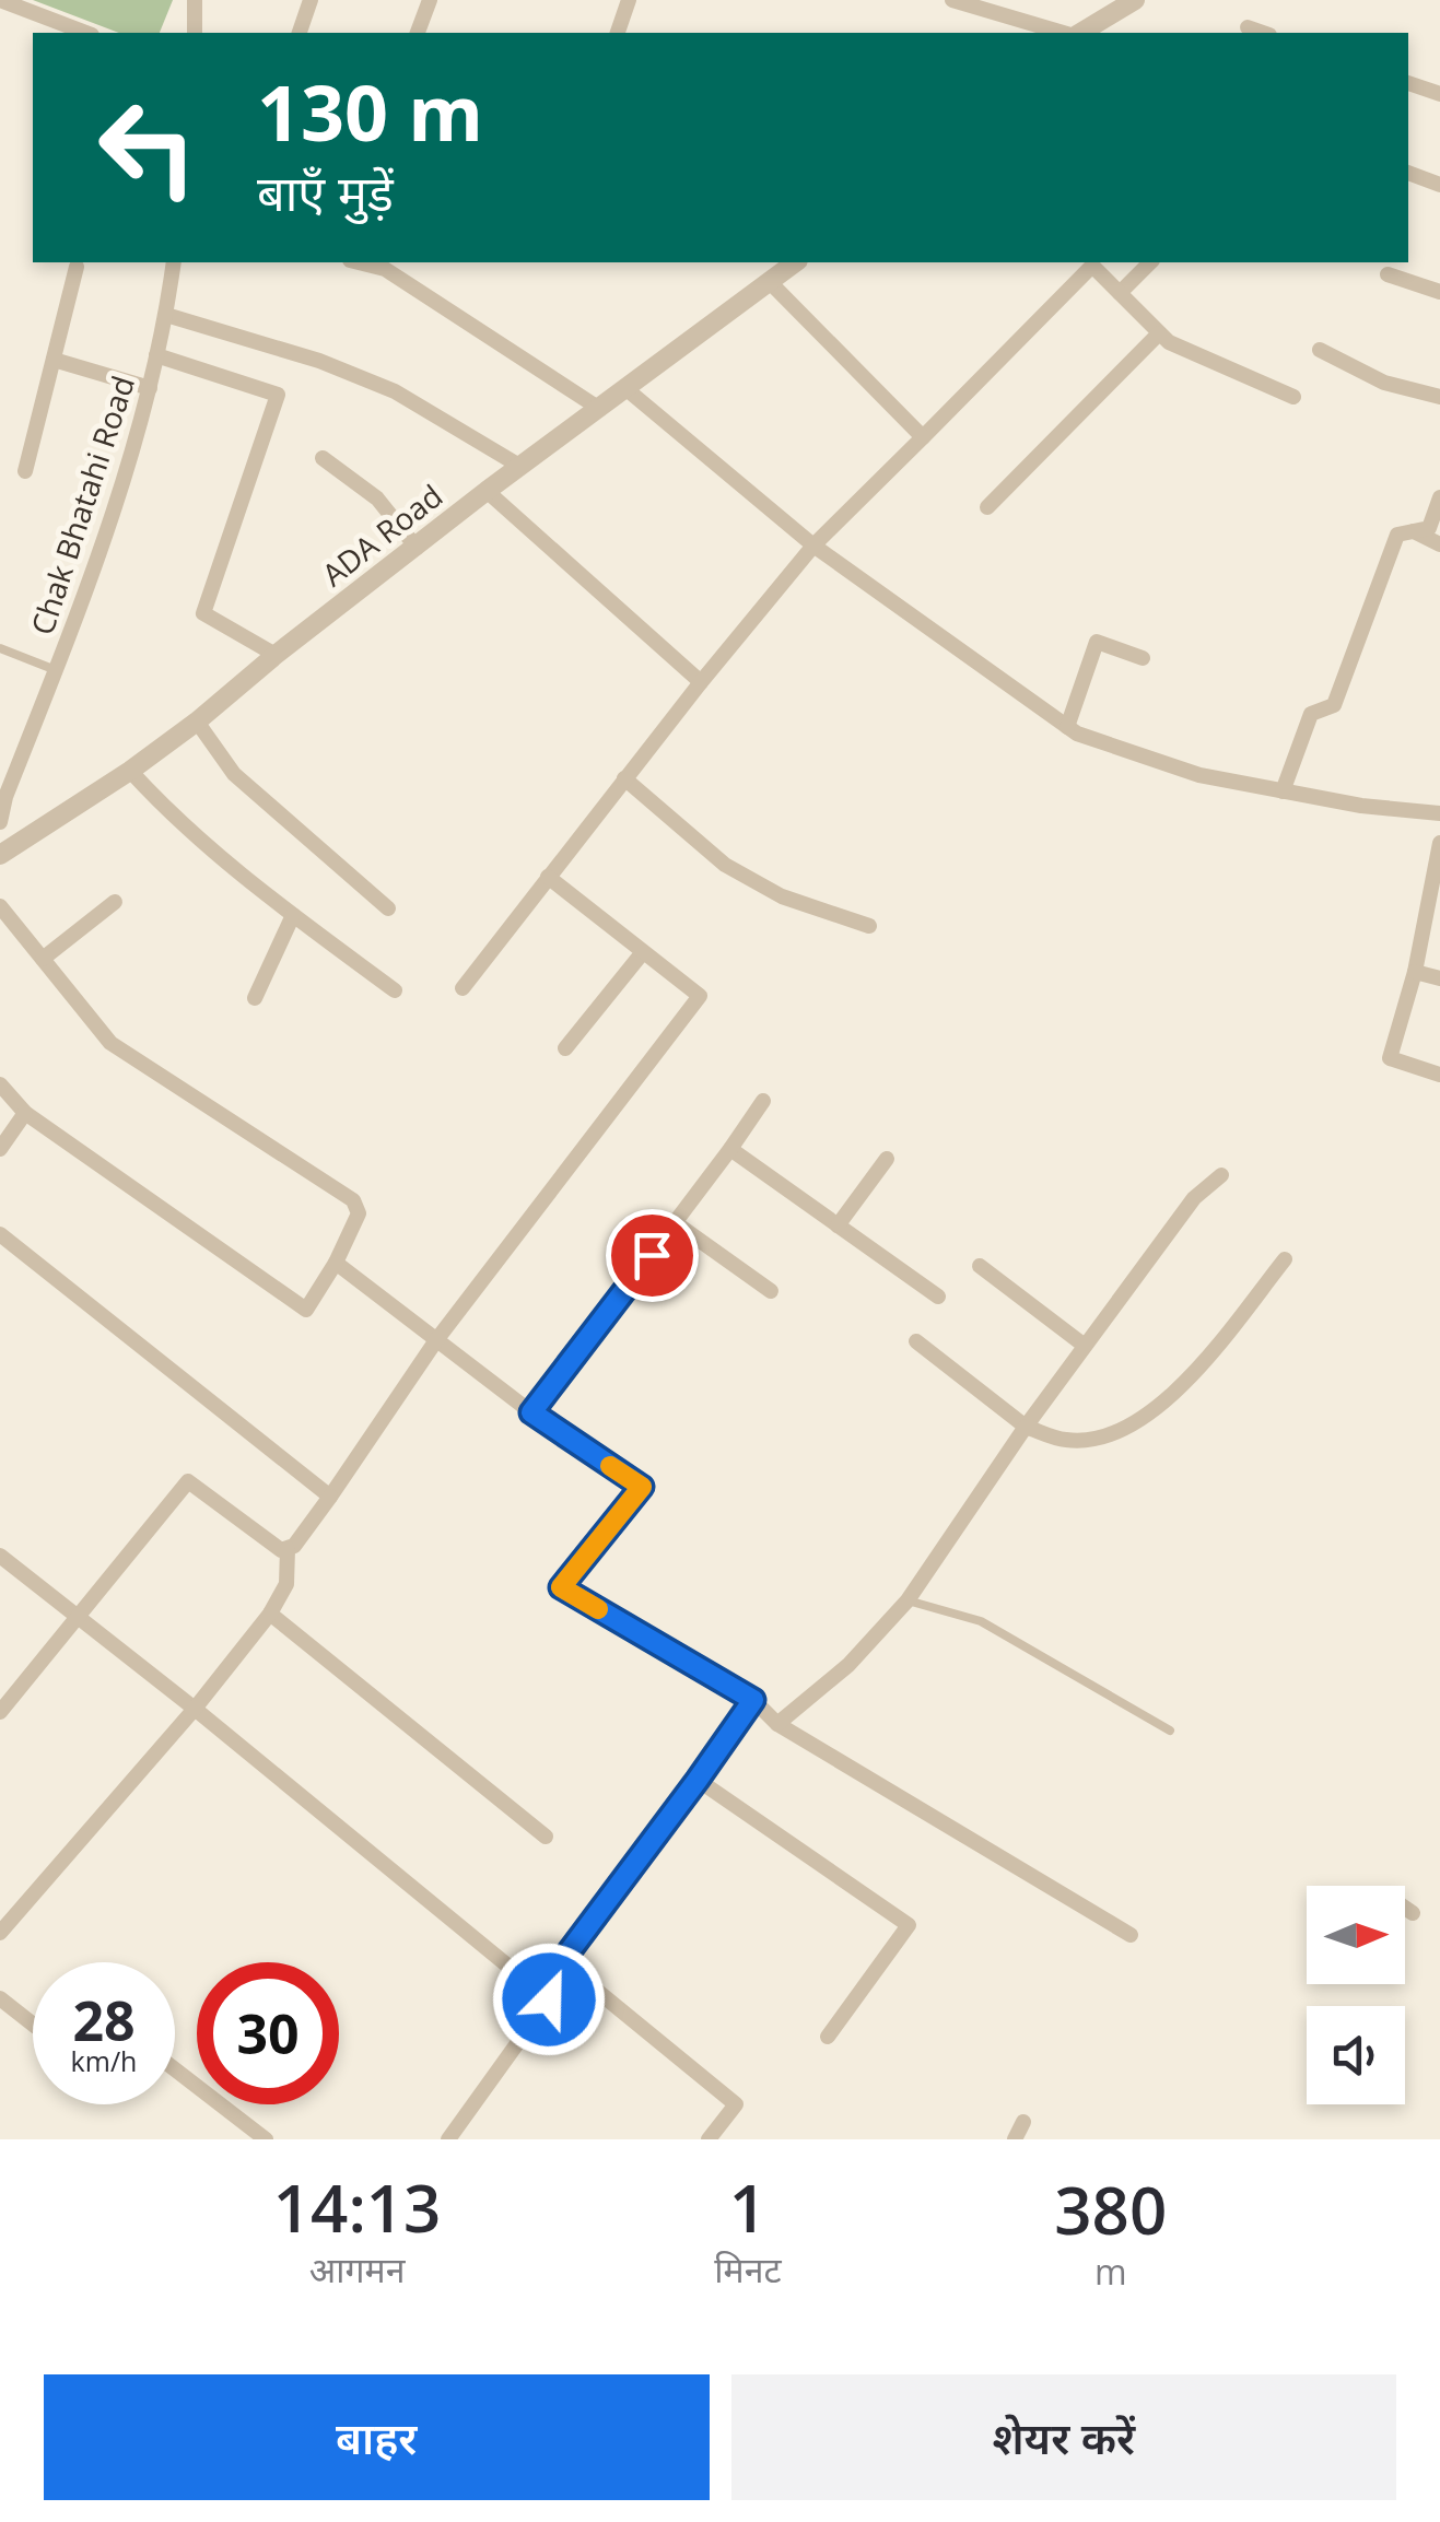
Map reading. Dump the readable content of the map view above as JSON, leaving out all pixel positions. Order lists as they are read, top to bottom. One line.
{"streets":{"street":["Chak Bhatahi Road","ADA Road"]},"north":"right","page":{"turn":["130 m","बाएँ मुड़ें"],"speed":"28 km/h","limit":"30","eta":["14:13","आगमन","1","मिनट","380","m"],"buttons":["बाहर","शेयर करें"]}}
